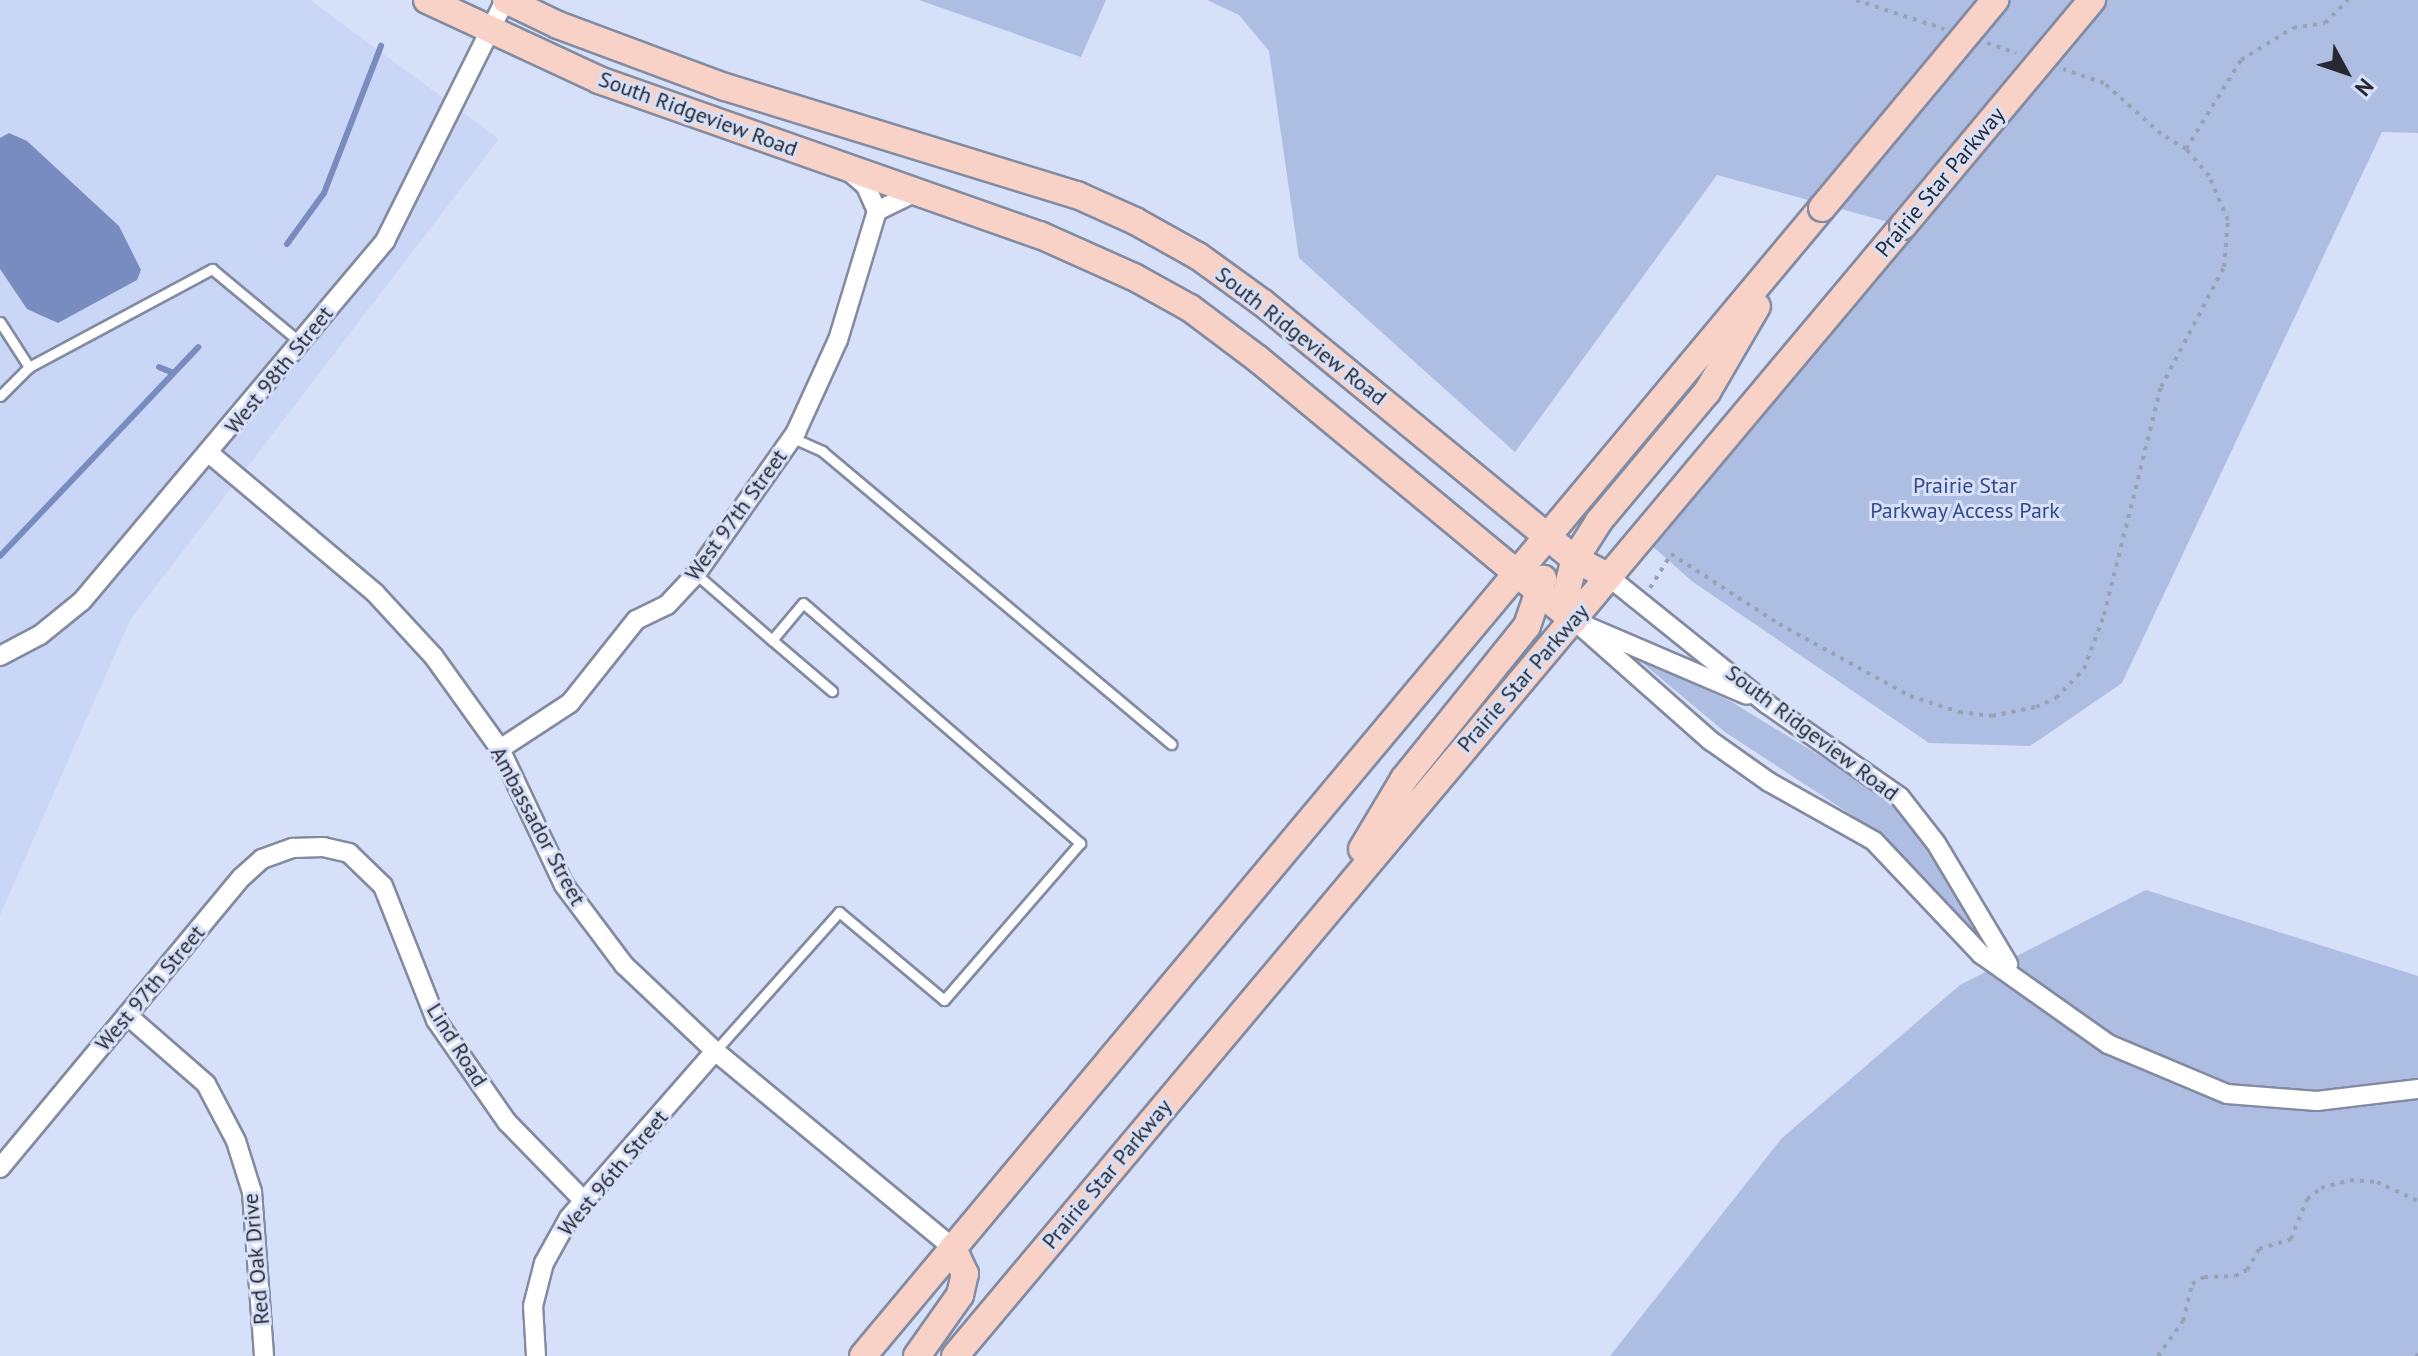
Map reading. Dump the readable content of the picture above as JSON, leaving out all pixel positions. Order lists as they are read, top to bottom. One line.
{"streets":{"main road":["South Ridgeview Road","Prairie Star Parkway"],"street":["West 98th Street","West 97th Street","Ambassador Street","Lind Road","West 96th Street","Red Oak Drive"]},"crossings":[["South Ridgeview Road","Prairie Star Parkway"],["South Ridgeview Road","West 98th Street"],["West 98th Street","Ambassador Street"],["West 97th Street","Ambassador Street"],["West 97th Street","Lind Road"],["West 97th Street","Red Oak Drive"],["Ambassador Street","West 96th Street"],["Lind Road","West 96th Street"]],"parks":["Prairie Star Parkway Access Park"],"north":"bottom right"}
